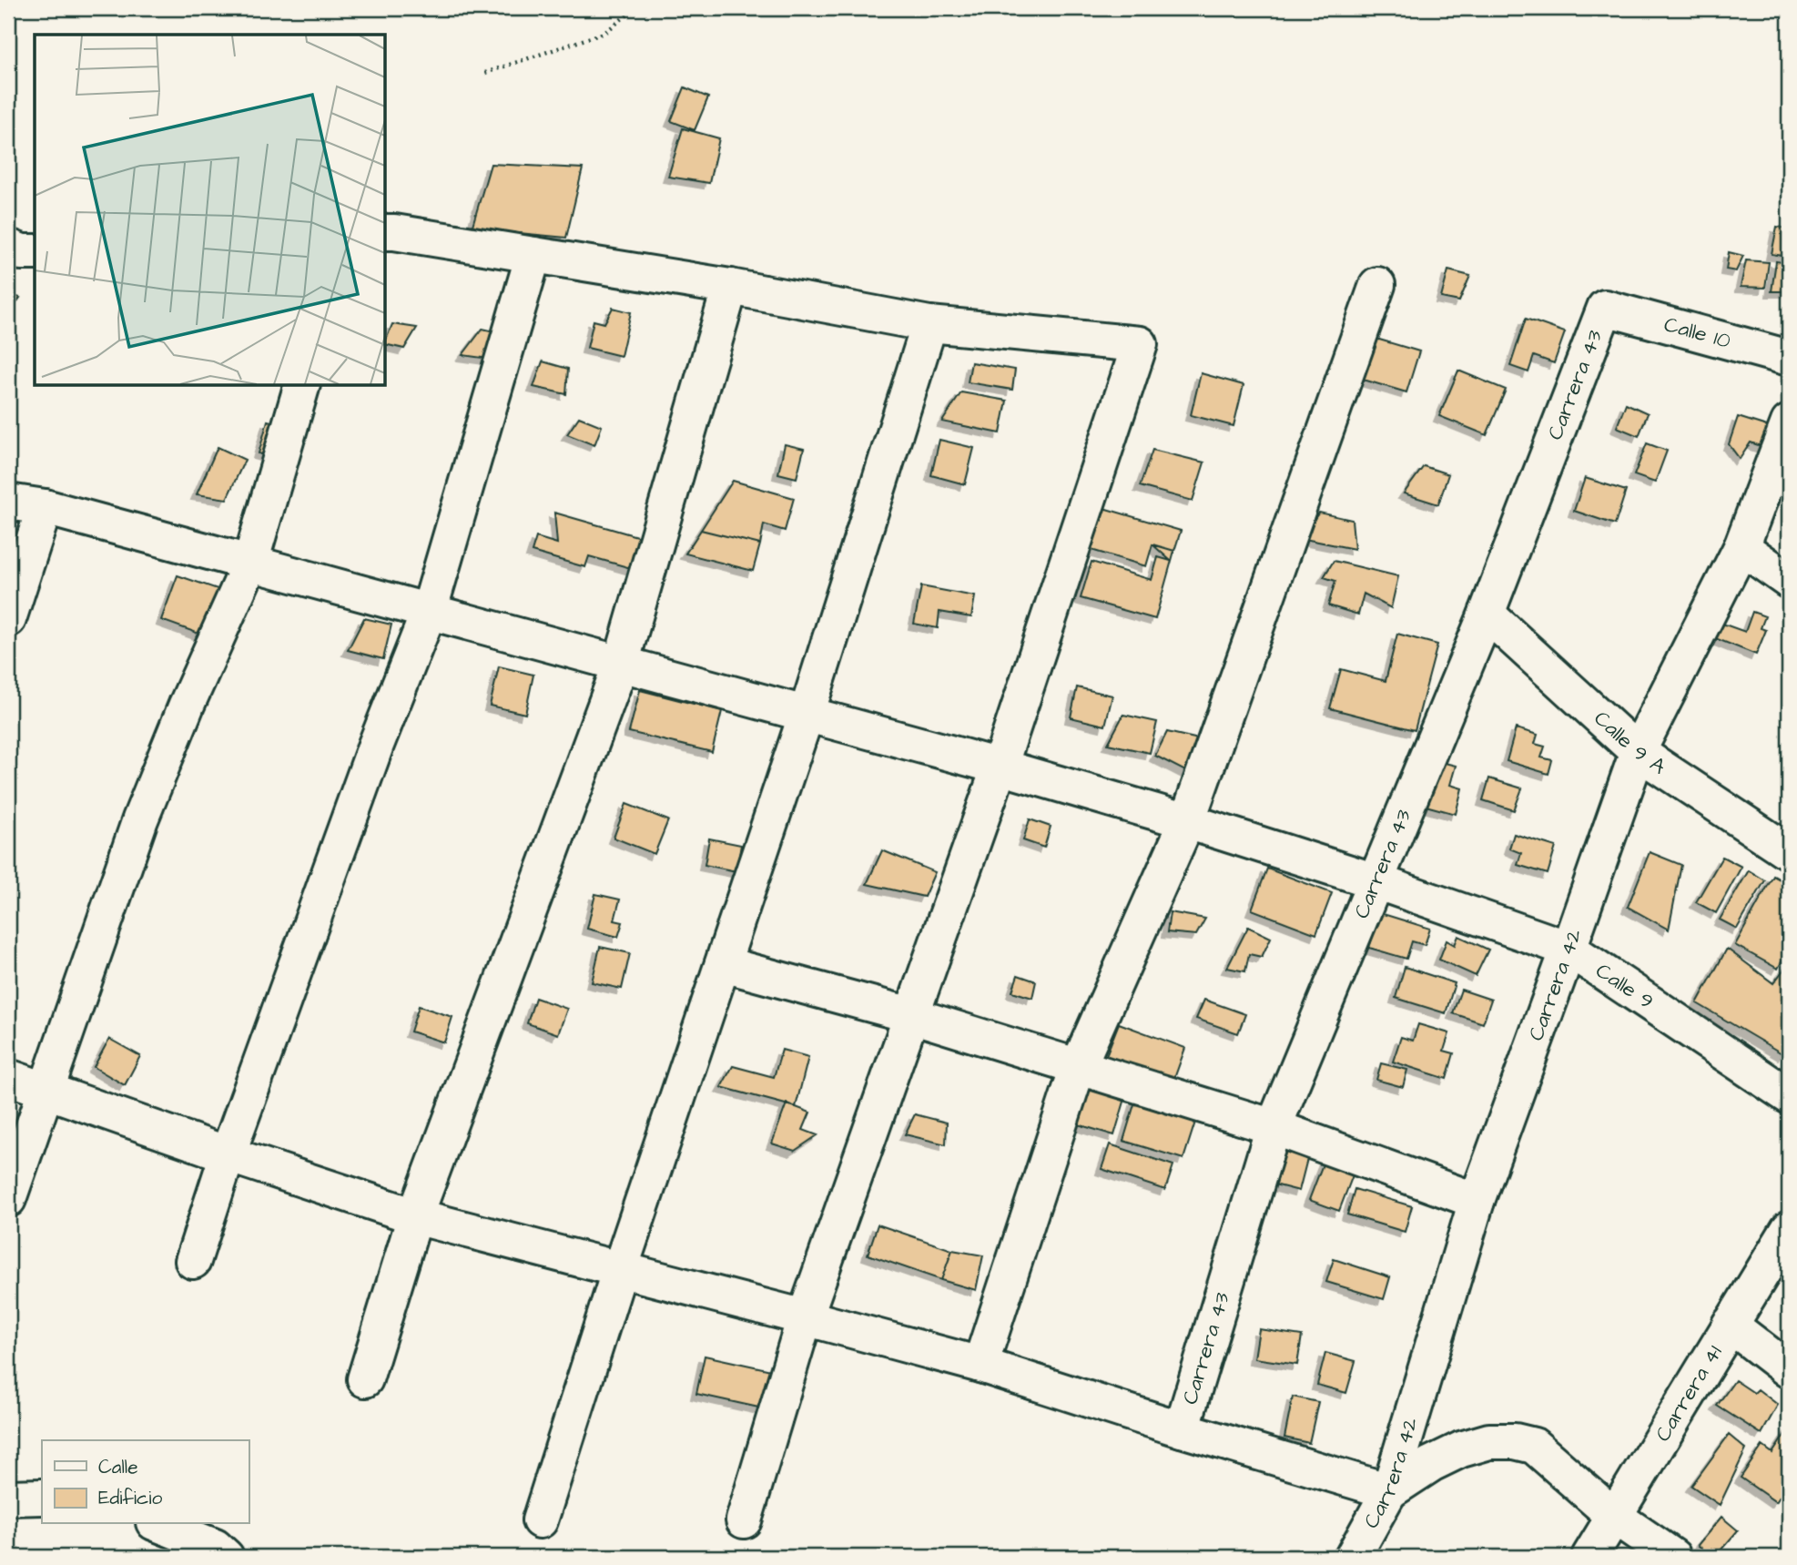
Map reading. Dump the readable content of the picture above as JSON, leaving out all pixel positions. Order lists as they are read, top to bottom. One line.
{"streets":{"street":["Calle 10","Carrera 43","Calle 9 A","Carrera 42","Calle 9","Carrera 41"]},"crossings":[["Calle 10","Carrera 43"],["Carrera 43","Calle 9 A"],["Carrera 43","Calle 9"],["Calle 9 A","Carrera 42"],["Carrera 42","Calle 9"]],"legend":["Calle","Edificio"]}
